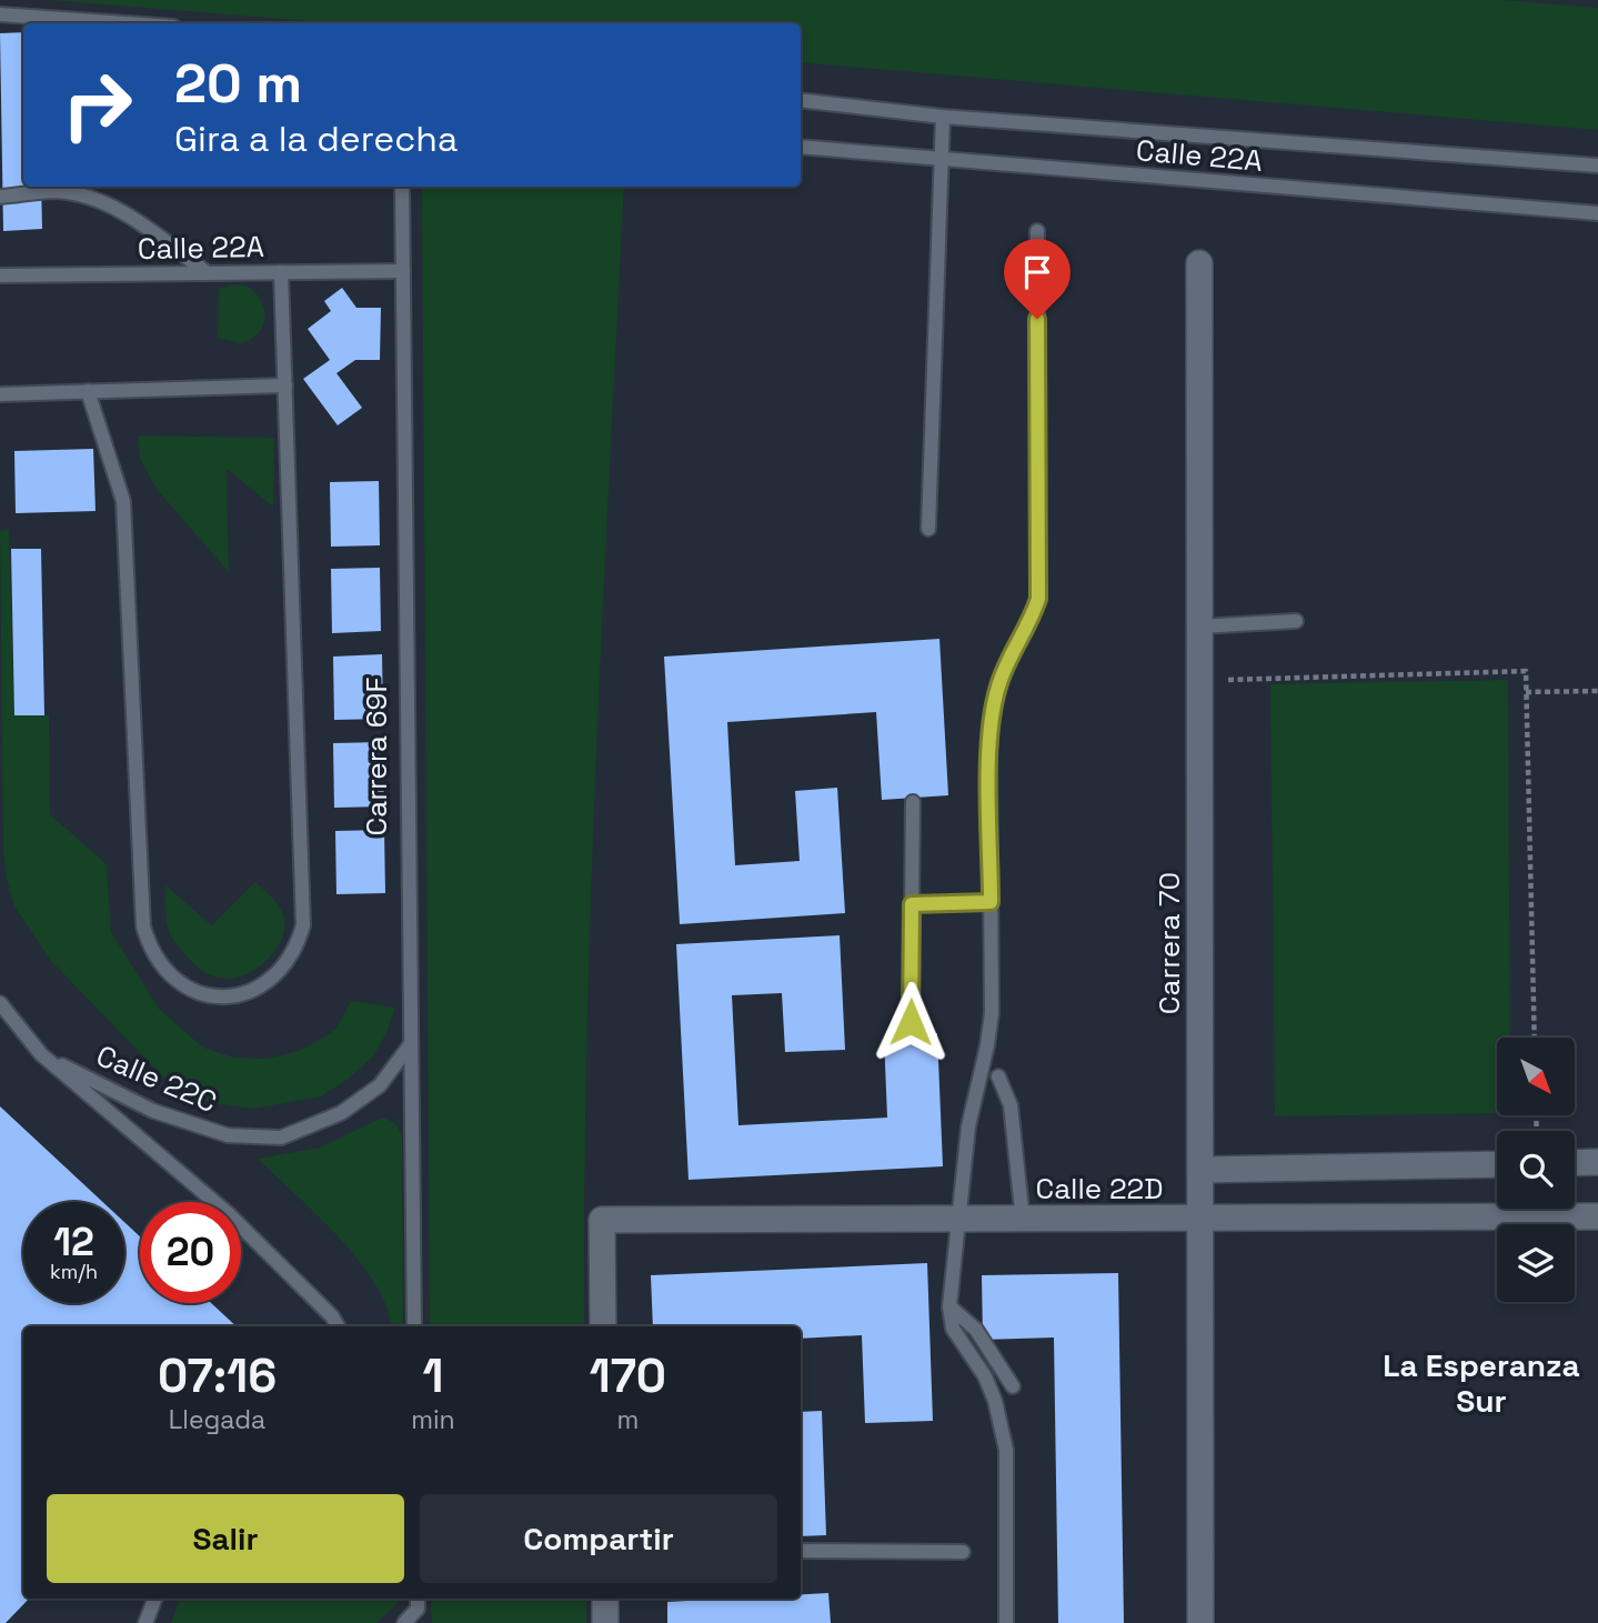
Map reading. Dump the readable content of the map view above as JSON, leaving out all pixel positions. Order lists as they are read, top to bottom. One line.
{"streets":{"street":["Carrera 70","Calle 22D"],"lane":["Calle 22A","Carrera 69F","Calle 22C"]},"crossings":[["Calle 22A","Carrera 69F"],["Carrera 69F","Calle 22C"],["Carrera 70","Calle 22D"]],"districts":["La Esperanza Sur"],"north":"bottom right","page":{"turn":["20 m","Gira a la derecha"],"speed":"12 km/h","limit":"20","eta":["07:16","Llegada","1","min","170","m"],"buttons":["Salir","Compartir"]}}
